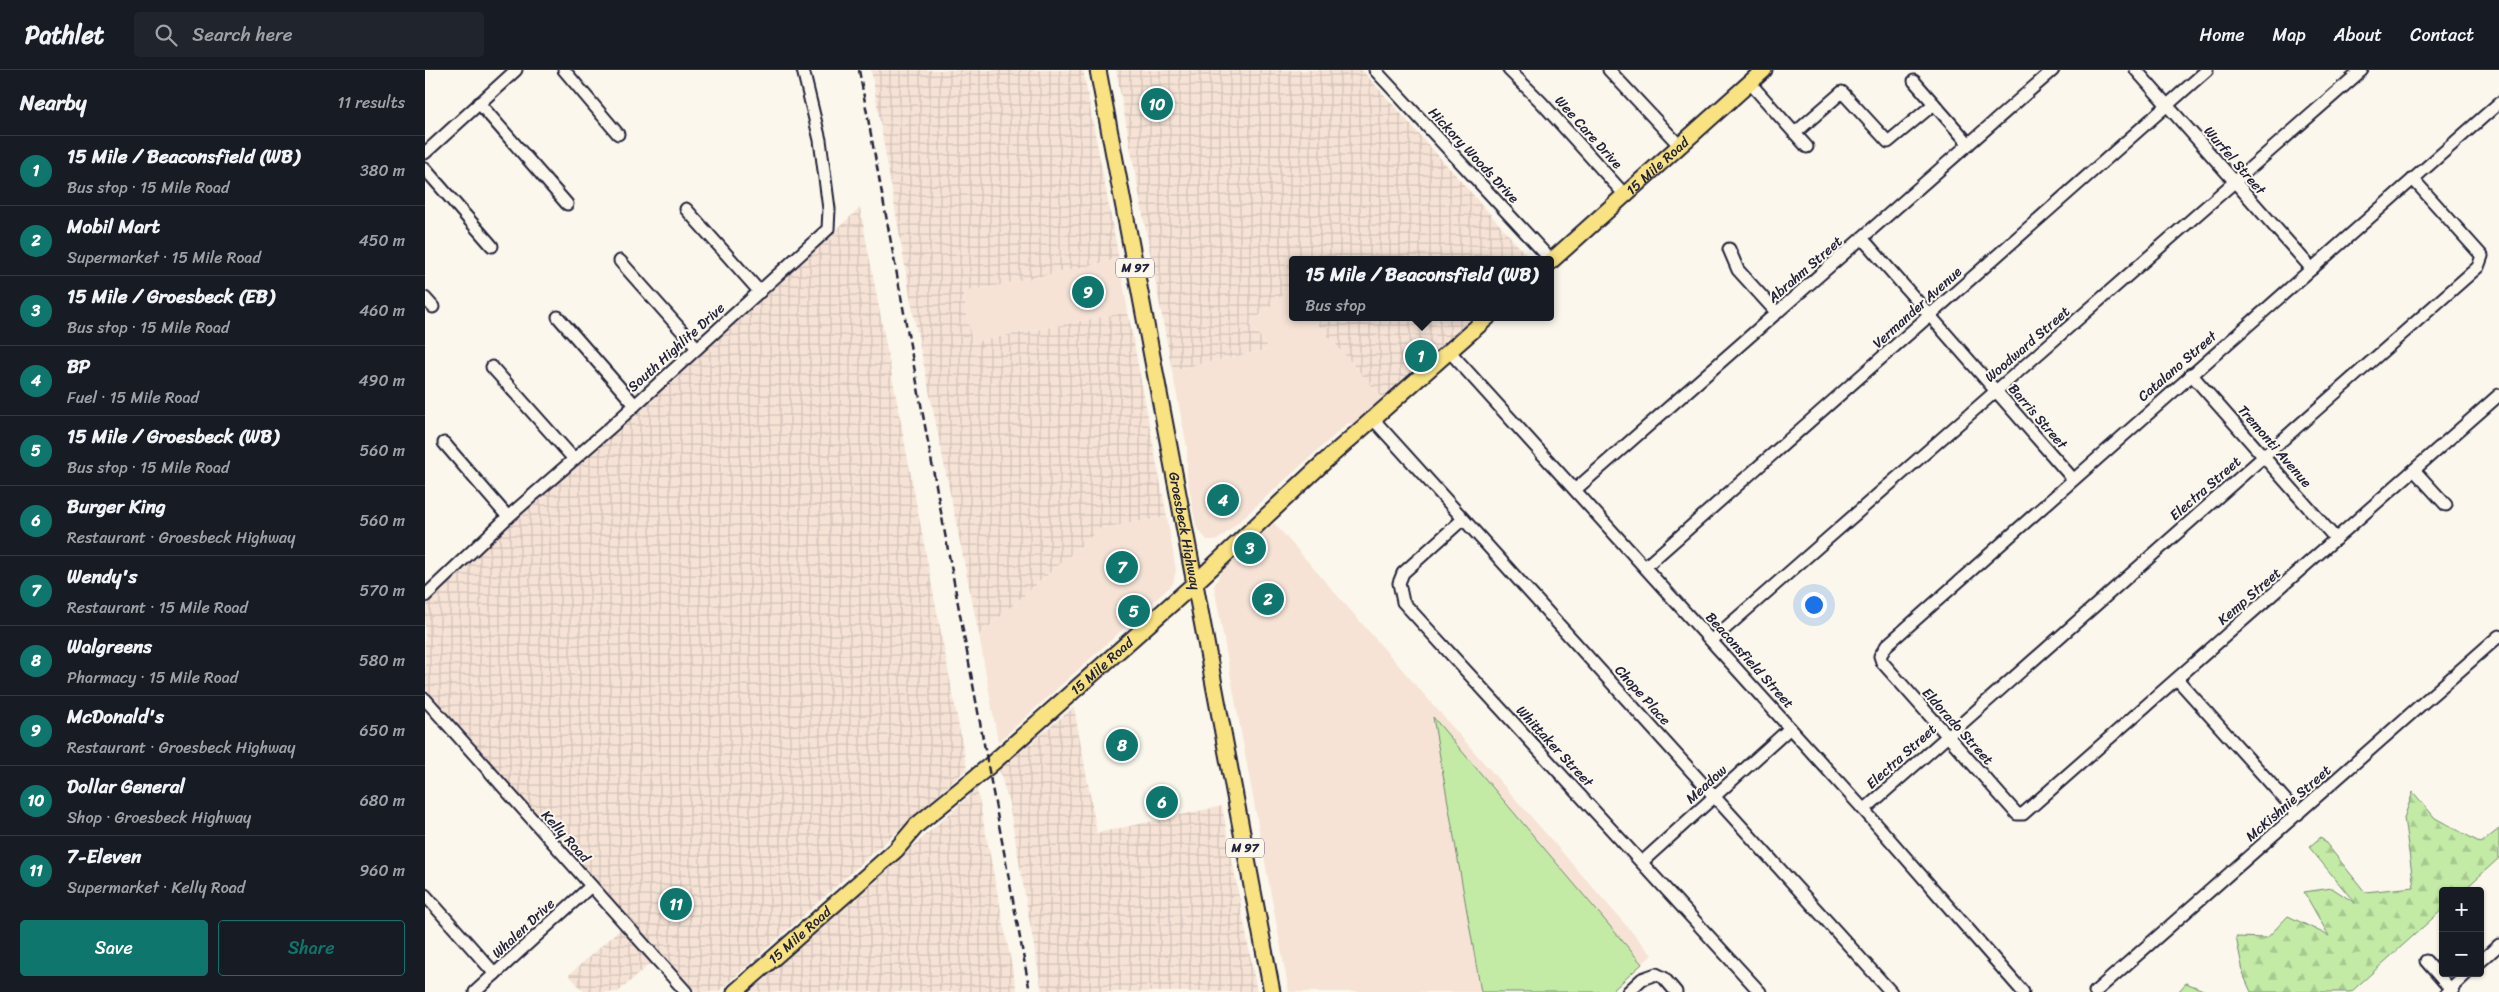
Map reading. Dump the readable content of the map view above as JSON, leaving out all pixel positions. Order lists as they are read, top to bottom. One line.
{"streets":{"main road":["15 Mile Road","M 97","Groesbeck Highway"],"street":["Wee Care Drive","Hickory Woods Drive","Wurfel Street","Abrahm Street","Vermander Avenue","Woodward Street","South Highlite Drive","Catalano Street","Barris Street","Tremonti Avenue","Electra Street","Kemp Street","Beaconsfield Street","Chope Place","Eldorado Street","Whittaker Street","Meadow","McKishnie Street","Kelly Road","Whalen Drive"]},"crossings":[["Wee Care Drive","15 Mile Road"],["Wurfel Street","Vermander Avenue"],["Wurfel Street","Woodward Street"],["Wurfel Street","Catalano Street"],["15 Mile Road","Groesbeck Highway"],["15 Mile Road","Beaconsfield Street"],["15 Mile Road","Chope Place"],["Abrahm Street","Barris Street"],["Abrahm Street","Beaconsfield Street"],["Vermander Avenue","Barris Street"],["Vermander Avenue","Beaconsfield Street"],["Woodward Street","Barris Street"],["Woodward Street","Beaconsfield Street"],["Catalano Street","Barris Street"],["Catalano Street","Tremonti Avenue"],["Catalano Street","Electra Street"],["Catalano Street","Eldorado Street"],["Tremonti Avenue","Electra Street"],["Tremonti Avenue","Kemp Street"],["Electra Street","Beaconsfield Street"],["Electra Street","Eldorado Street"],["Kemp Street","Eldorado Street"],["Beaconsfield Street","Meadow"],["Chope Place","Whittaker Street"],["Chope Place","Meadow"],["Whittaker Street","Meadow"],["Kelly Road","Whalen Drive"]],"page":{"header":"Pathlet","search":"Search here","nav":["Home","Map","About","Contact"],"heading":["Nearby","11 results"],"pins":["10","9","1","4","3","7","2","5","8","6","11"],"list":[{"mark":"1","name":"15 Mile / Beaconsfield (WB)","note":"Bus stop · 15 Mile Road","value":"380 m"},{"mark":"2","name":"Mobil Mart","note":"Supermarket · 15 Mile Road","value":"450 m"},{"mark":"3","name":"15 Mile / Groesbeck (EB)","note":"Bus stop · 15 Mile Road","value":"460 m"},{"mark":"4","name":"BP","note":"Fuel · 15 Mile Road","value":"490 m"},{"mark":"5","name":"15 Mile / Groesbeck (WB)","note":"Bus stop · 15 Mile Road","value":"560 m"},{"mark":"6","name":"Burger King","note":"Restaurant · Groesbeck Highway","value":"560 m"},{"mark":"7","name":"Wendy's","note":"Restaurant · 15 Mile Road","value":"570 m"},{"mark":"8","name":"Walgreens","note":"Pharmacy · 15 Mile Road","value":"580 m"},{"mark":"9","name":"McDonald's","note":"Restaurant · Groesbeck Highway","value":"650 m"},{"mark":"10","name":"Dollar General","note":"Shop · Groesbeck Highway","value":"680 m"},{"mark":"11","name":"7-Eleven","note":"Supermarket · Kelly Road","value":"960 m"}],"popup":["15 Mile / Beaconsfield (WB)","Bus stop"],"map_buttons":["+","−"],"buttons":["Save","Share"]}}
